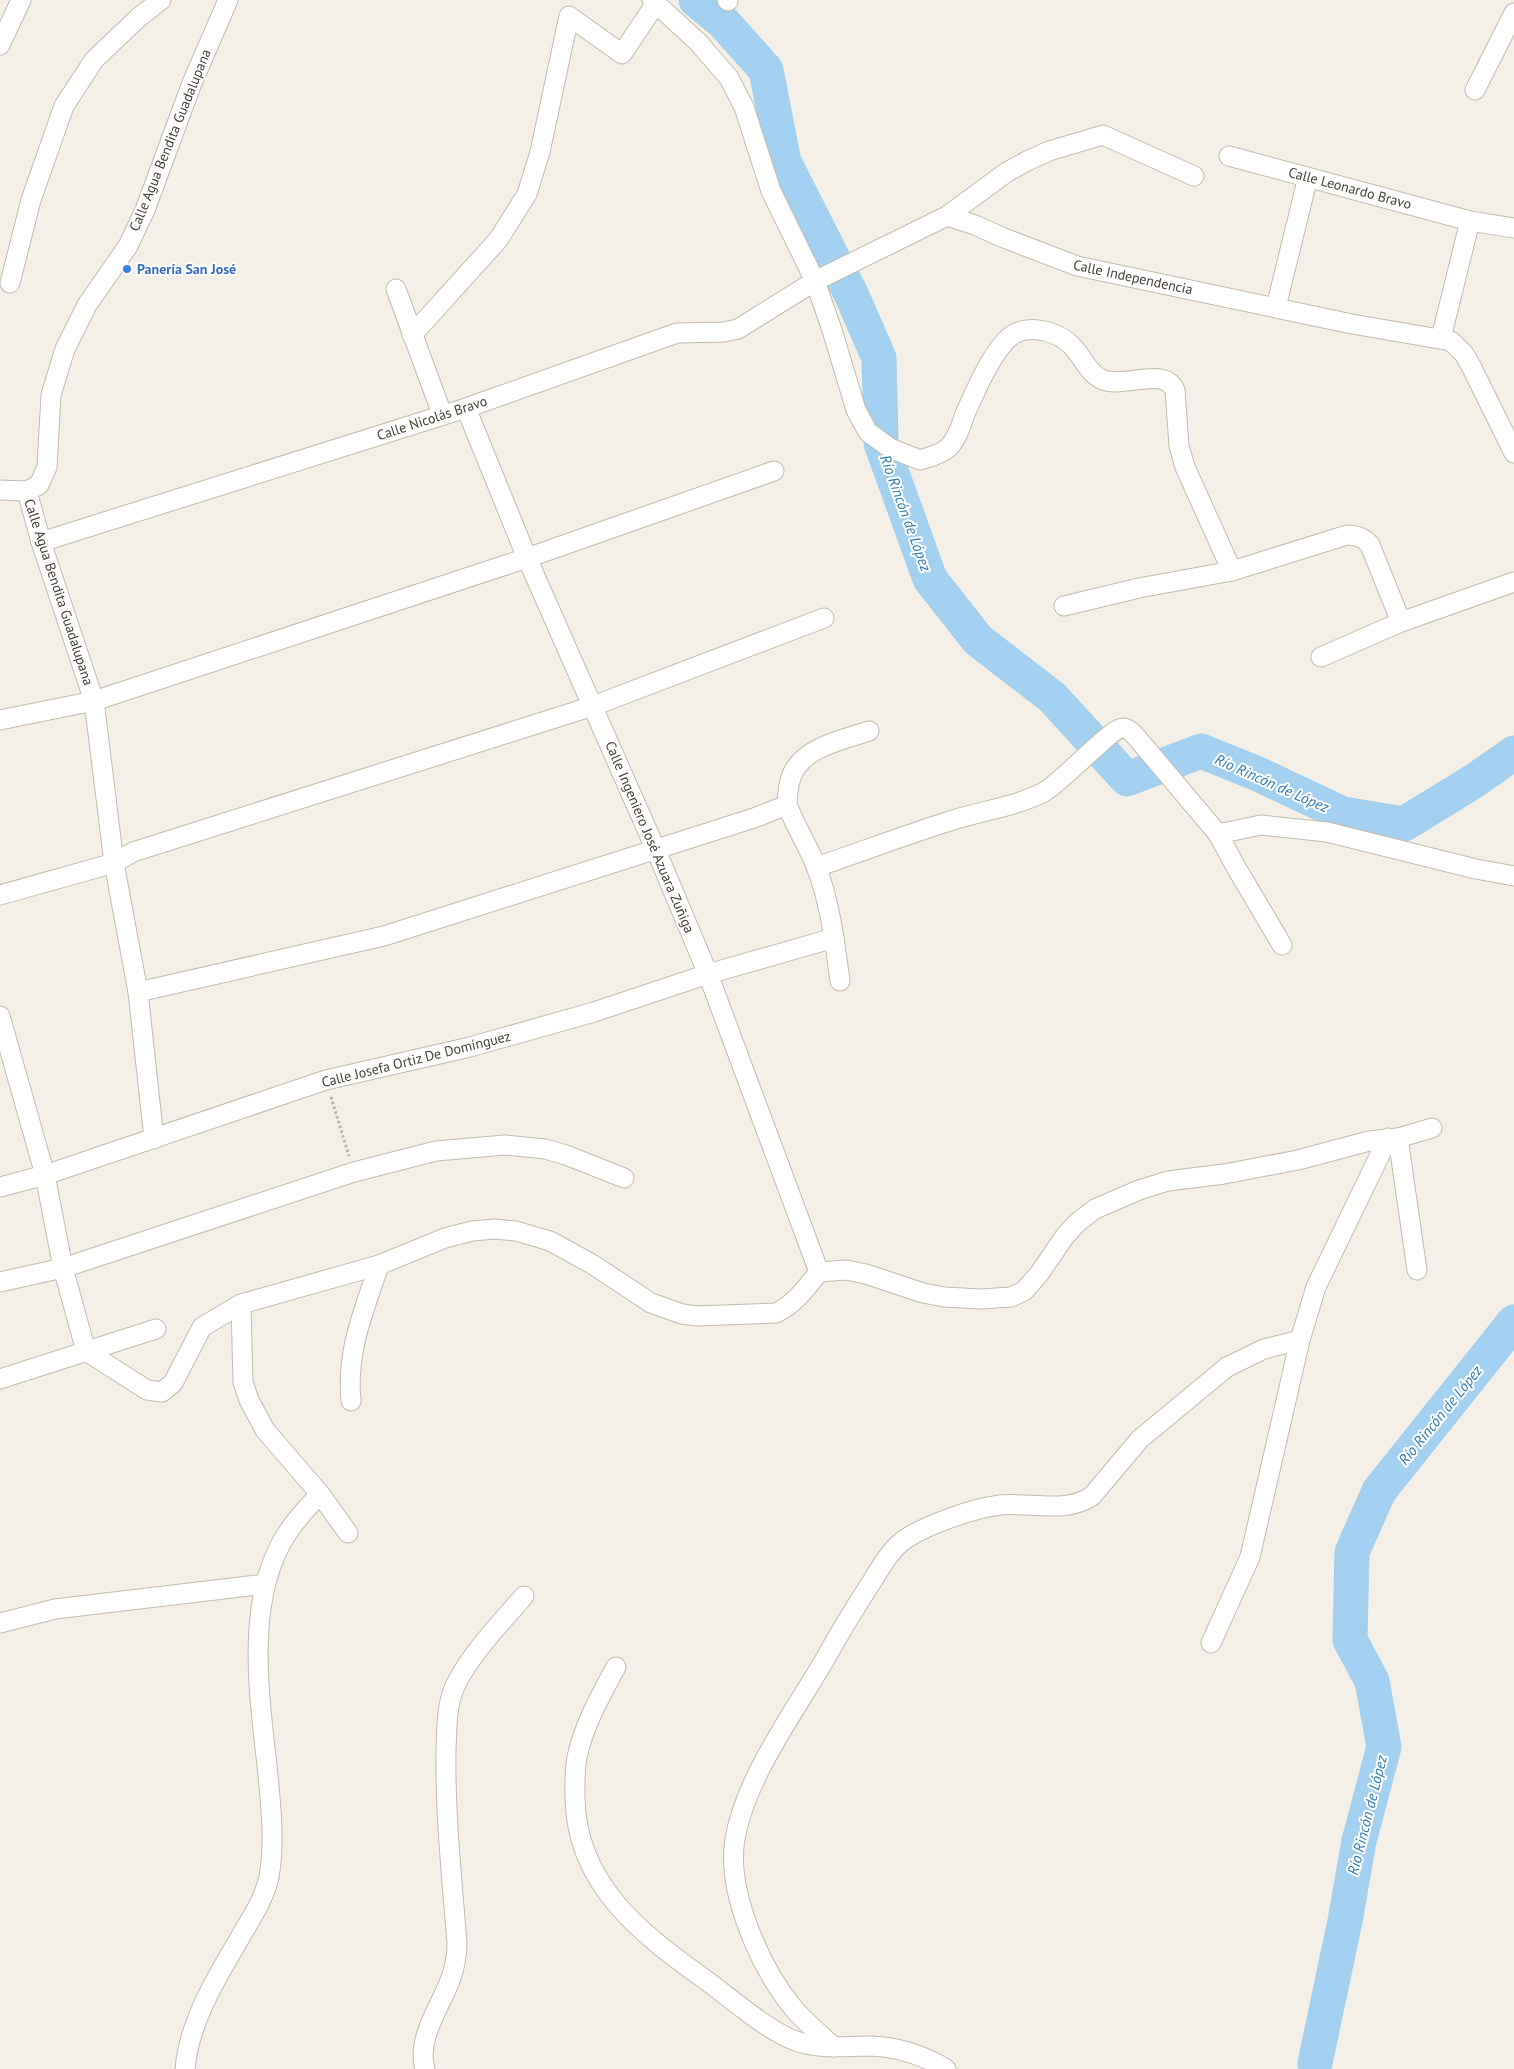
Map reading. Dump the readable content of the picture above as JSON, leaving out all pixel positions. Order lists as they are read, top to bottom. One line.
{"streets":{"street":["Calle Agua Bendita Guadalupana","Calle Leonardo Bravo","Calle Independencia","Calle Nicolás Bravo","Calle Ingeniero José Azuara Zuñiga","Calle Josefa Ortiz De Domínguez"]},"crossings":[["Calle Agua Bendita Guadalupana","Calle Nicolás Bravo"],["Calle Agua Bendita Guadalupana","Calle Josefa Ortiz De Domínguez"],["Calle Nicolás Bravo","Calle Ingeniero José Azuara Zuñiga"],["Calle Ingeniero José Azuara Zuñiga","Calle Josefa Ortiz De Domínguez"]],"water":["Río Rincón de López"],"places":["Panería San José"]}
